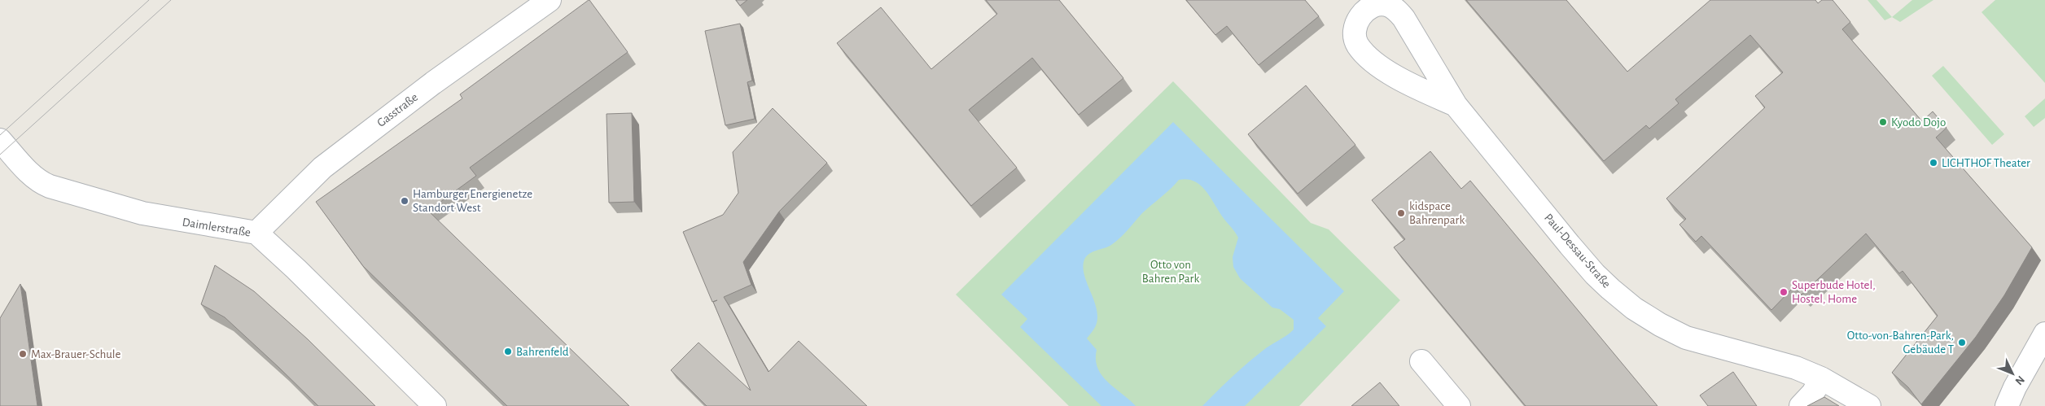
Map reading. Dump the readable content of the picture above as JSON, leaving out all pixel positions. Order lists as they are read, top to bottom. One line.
{"streets":{"street":["Gasstraße","Daimlerstraße","Paul-Dessau-Straße"]},"crossings":[["Gasstraße","Daimlerstraße"]],"parks":["Otto von Bahren Park"],"places":["Kyodo Dojo","LICHTHOF Theater","Hamburger Energienetze Standort West","kidspace Bahrenpark","Superbude Hotel, Hostel, Home","Otto-von-Bahren-Park, Gebäude T","Bahrenfeld","Max-Brauer-Schule"],"north":"bottom right"}
